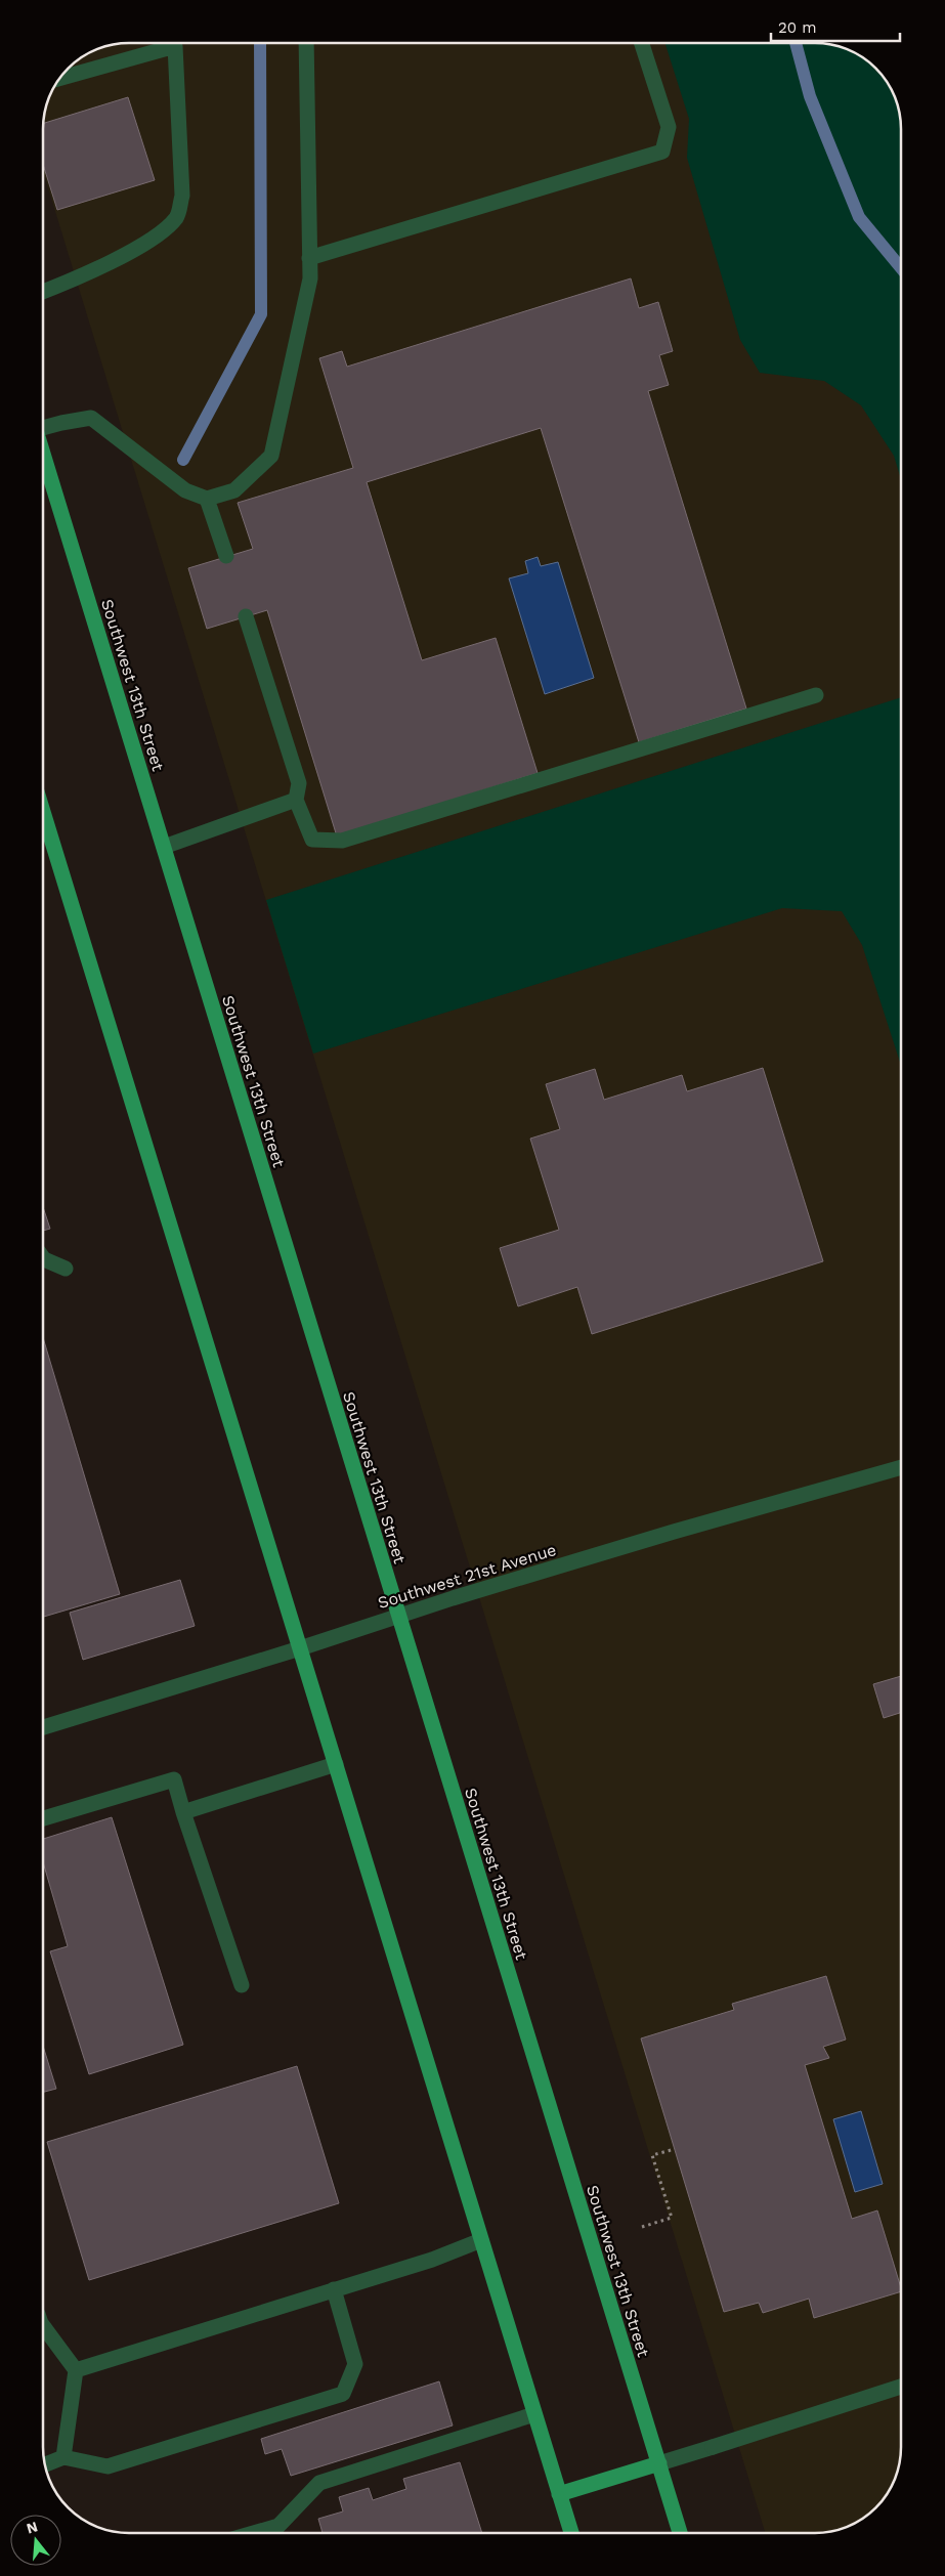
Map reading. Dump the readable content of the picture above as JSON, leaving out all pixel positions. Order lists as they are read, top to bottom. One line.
{"streets":{"main road":["Southwest 13th Street"],"street":["Southwest 21st Avenue"]},"crossings":[["Southwest 13th Street","Southwest 21st Avenue"]],"scale_bar":"20 m","north":"top"}
